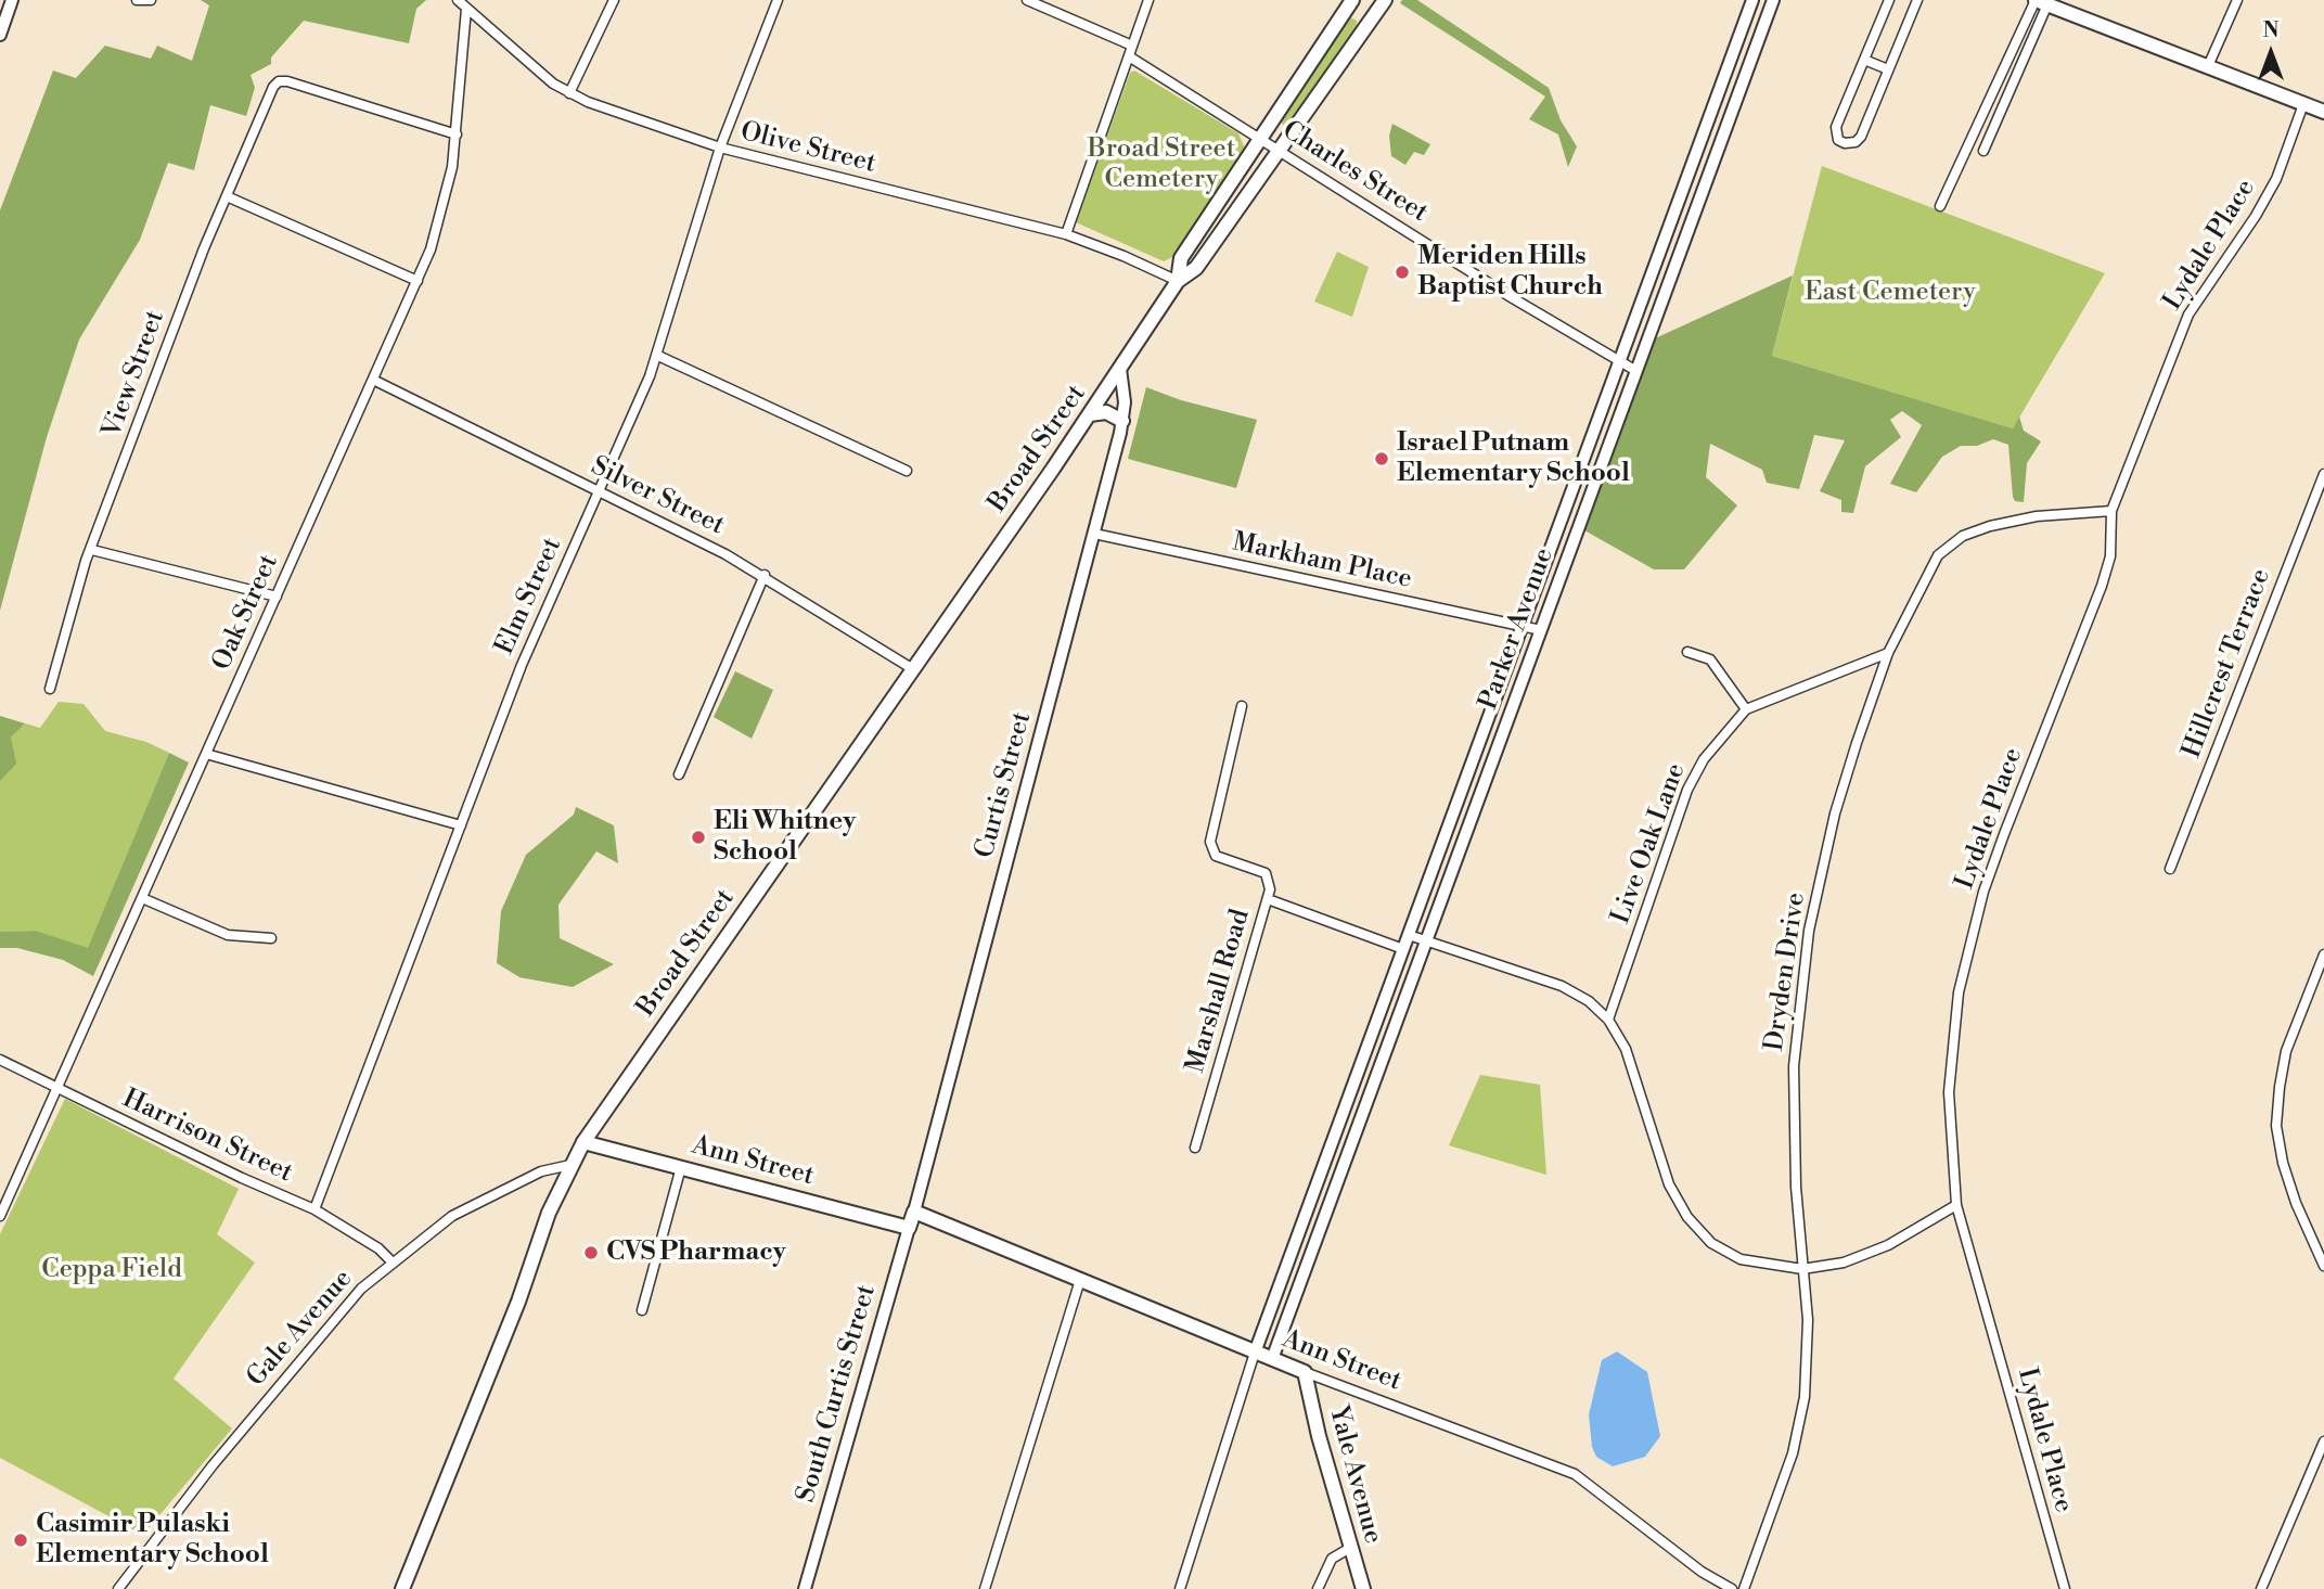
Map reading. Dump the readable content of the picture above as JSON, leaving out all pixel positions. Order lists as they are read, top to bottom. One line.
{"streets":{"main road":["Broad Street","Ann Street","South Curtis Street","Yale Avenue"],"street":["Olive Street","Charles Street","Lydale Place","View Street","Silver Street","Markham Place","Elm Street","Oak Street","Parker Avenue","Hillcrest Terrace","Curtis Street","Live Oak Lane","Dryden Drive","Marshall Road","Harrison Street","Gale Avenue"]},"crossings":[["Olive Street","Broad Street"],["Olive Street","Elm Street"],["Olive Street","Oak Street"],["Charles Street","Broad Street"],["Charles Street","Parker Avenue"],["Lydale Place","Dryden Drive"],["View Street","Oak Street"],["Broad Street","Silver Street"],["Broad Street","Curtis Street"],["Broad Street","Ann Street"],["Broad Street","Gale Avenue"],["Silver Street","Elm Street"],["Silver Street","Oak Street"],["Markham Place","Parker Avenue"],["Markham Place","Curtis Street"],["Elm Street","Harrison Street"],["Oak Street","Harrison Street"],["Parker Avenue","Marshall Road"],["Parker Avenue","Ann Street"],["Curtis Street","Ann Street"],["Curtis Street","South Curtis Street"],["Live Oak Lane","Dryden Drive"],["Harrison Street","Gale Avenue"],["Ann Street","South Curtis Street"],["Ann Street","Yale Avenue"]],"parks":["Broad Street Cemetery","East Cemetery","Ceppa Field"],"places":["Meriden Hills Baptist Church","Israel Putnam Elementary School","Eli Whitney School","CVS Pharmacy","Casimir Pulaski Elementary School"],"north":"top"}
